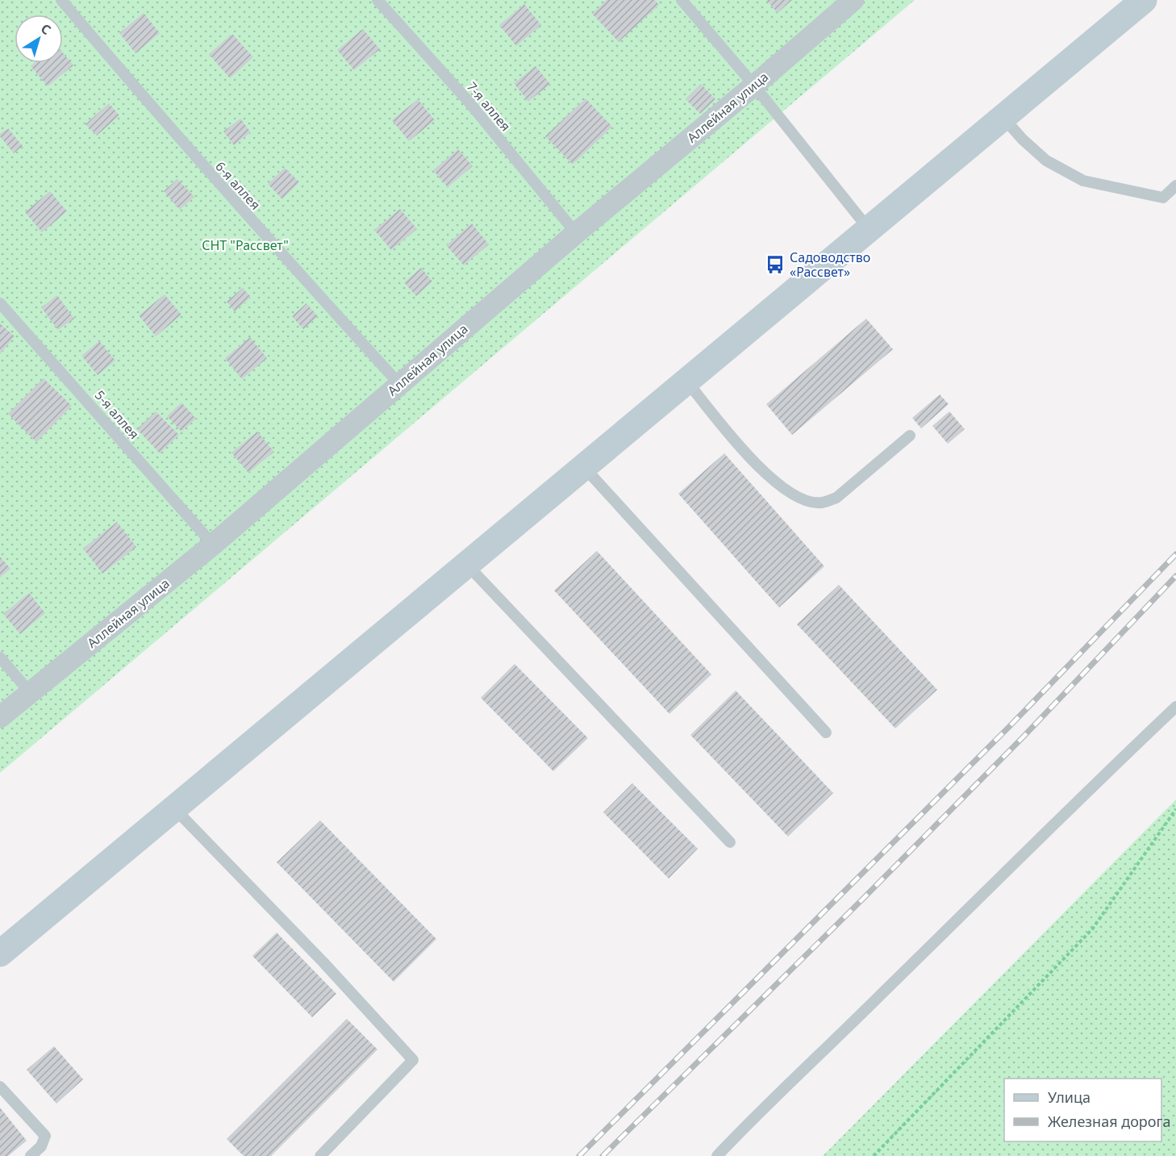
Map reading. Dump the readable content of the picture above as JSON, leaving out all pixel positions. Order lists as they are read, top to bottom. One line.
{"streets":{"street":["Аллейная улица"],"lane":["7-я аллея","6-я аллея","5-я аллея"]},"crossings":[["7-я аллея","Аллейная улица"],["Аллейная улица","6-я аллея"],["Аллейная улица","5-я аллея"]],"parks":["СНТ \"Рассвет\""],"places":{"bus stop":["Садоводство «Рассвет»"]},"legend":["Улица","Железная дорога"],"north":"top right"}
